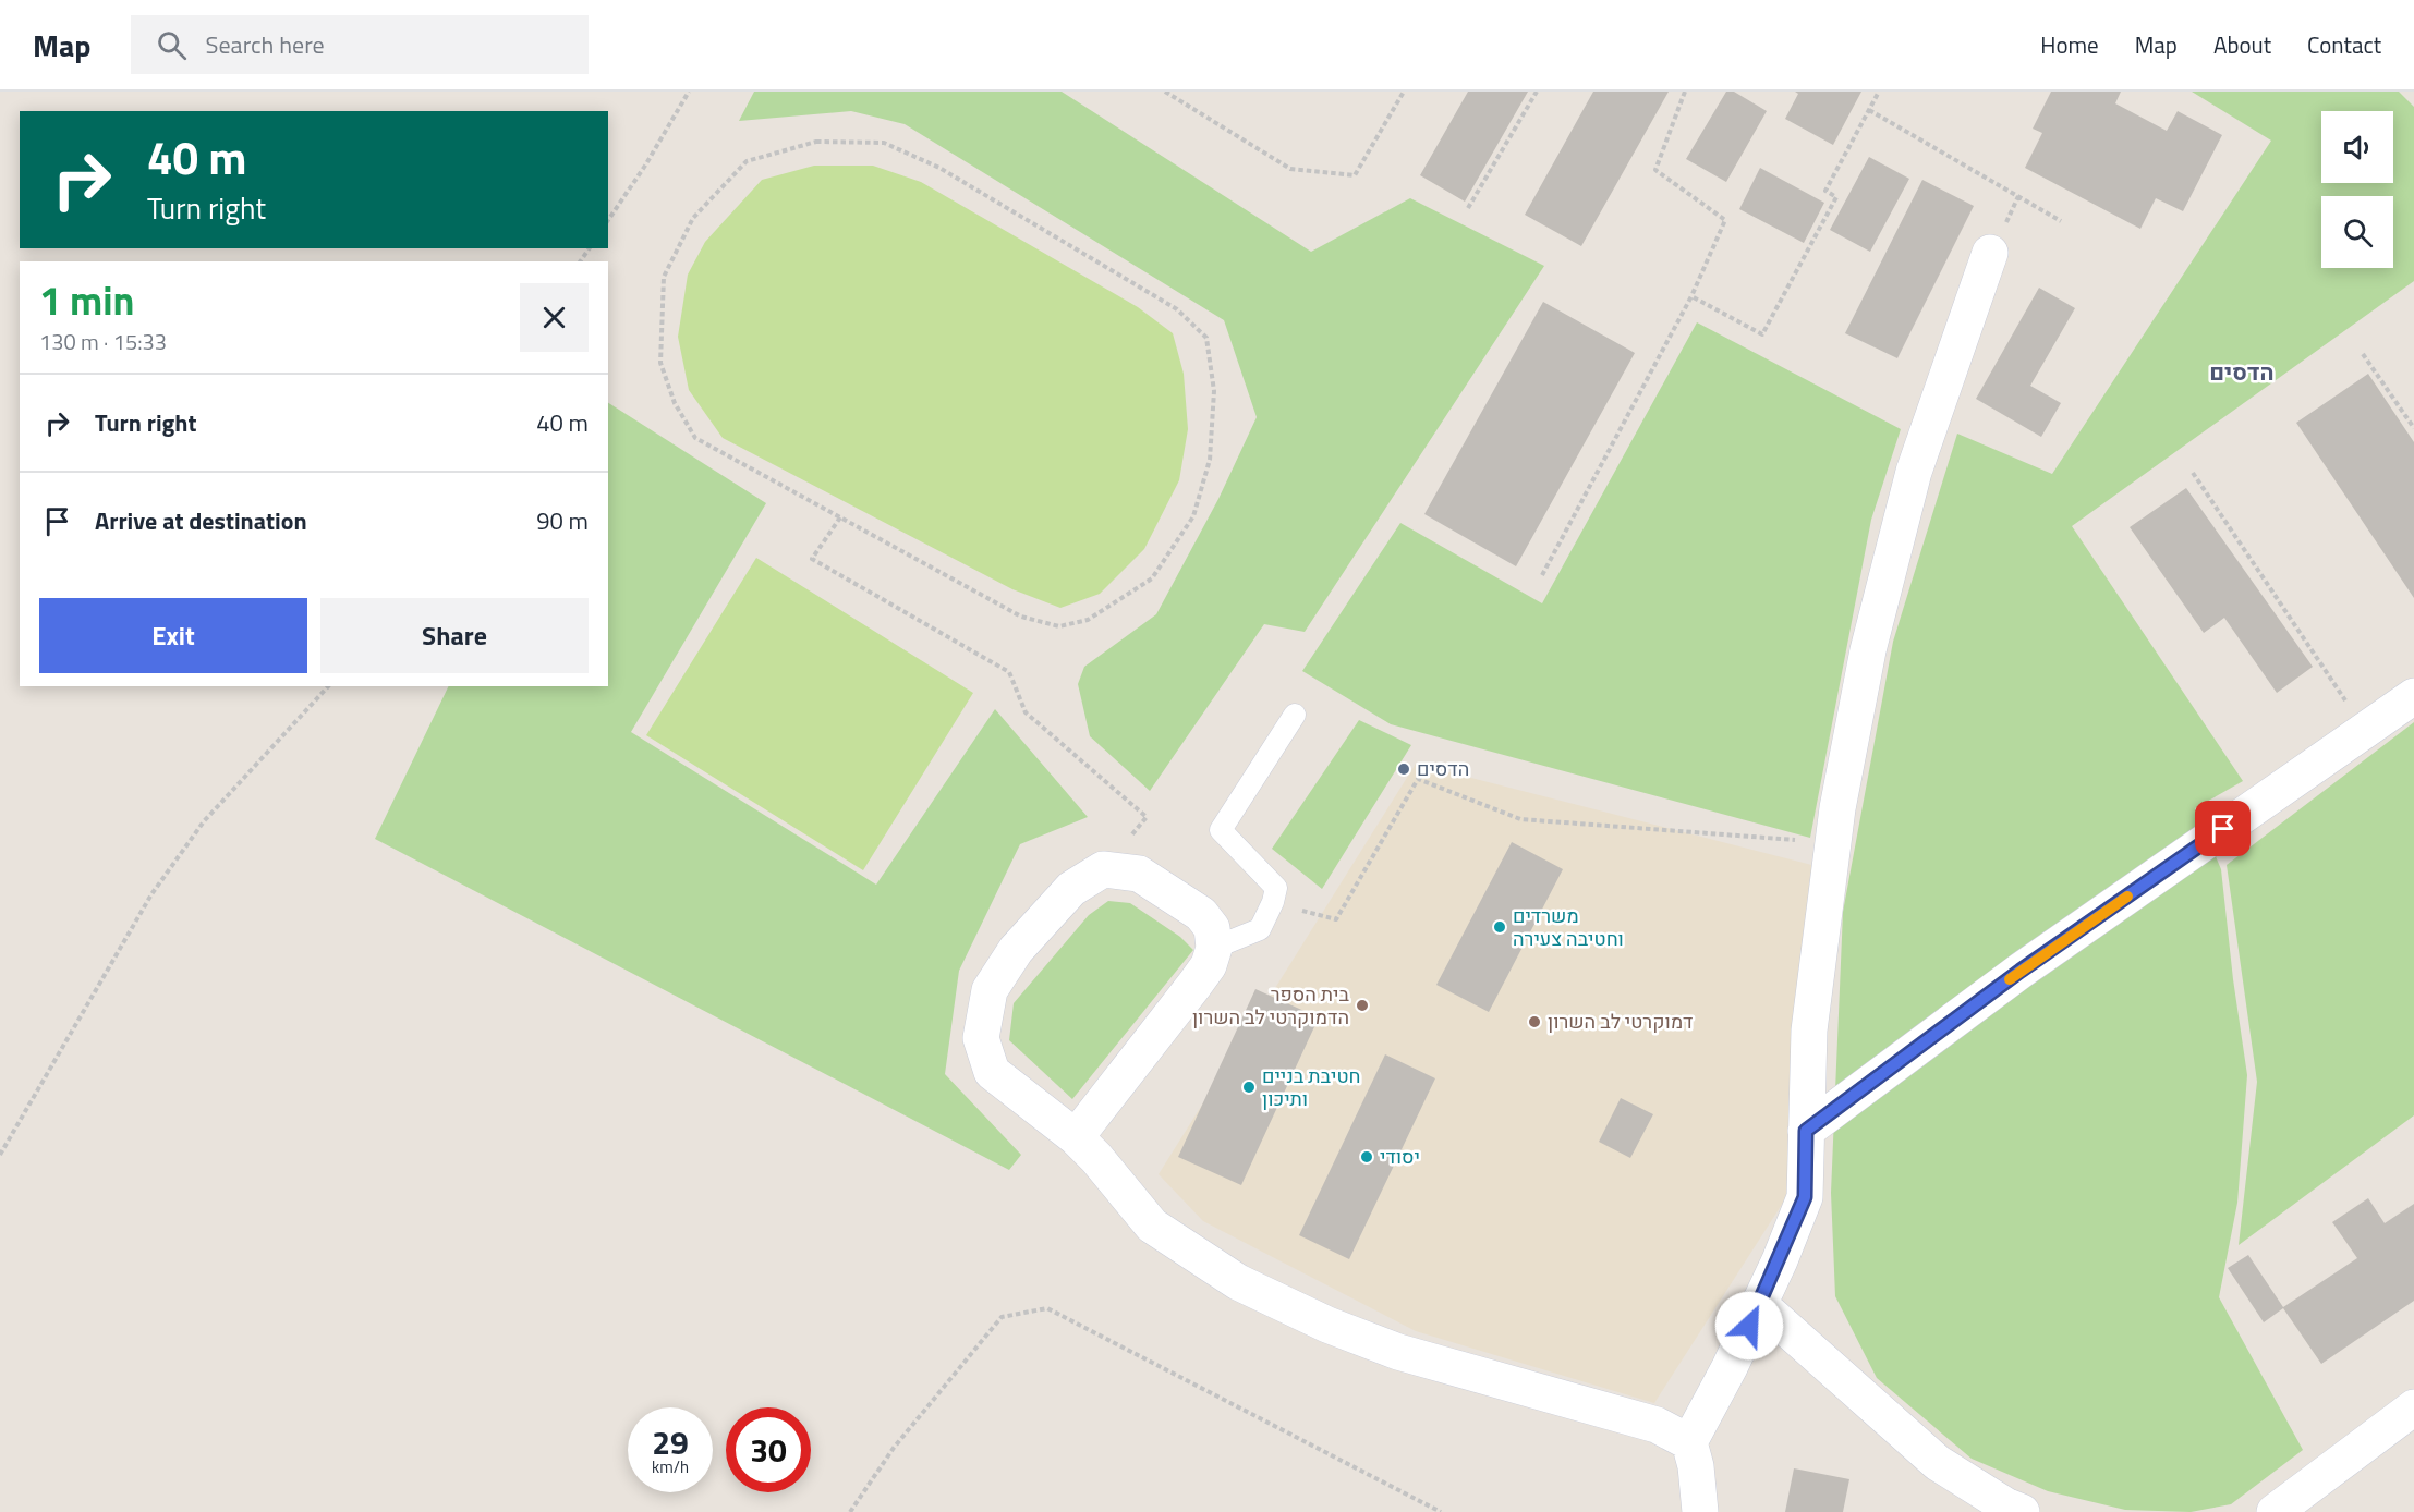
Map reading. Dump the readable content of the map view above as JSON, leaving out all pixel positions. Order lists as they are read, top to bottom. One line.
{"districts":["הדסים"],"places":["הדסים","משרדים וחטיבה צעירה","בית הספר הדמוקרטי לב השרון","דמוקרטי לב השרון","חטיבת בניים ותיכון","יסודי"],"page":{"header":"Map","search":"Search here","nav":["Home","Map","About","Contact"],"turn":["40 m","Turn right"],"heading":["1 min","130 m · 15:33"],"list":[{"name":"Turn right","value":"40 m"},{"name":"Arrive at destination","value":"90 m"}],"buttons":["Exit","Share"],"speed":"29 km/h","limit":"30"}}
